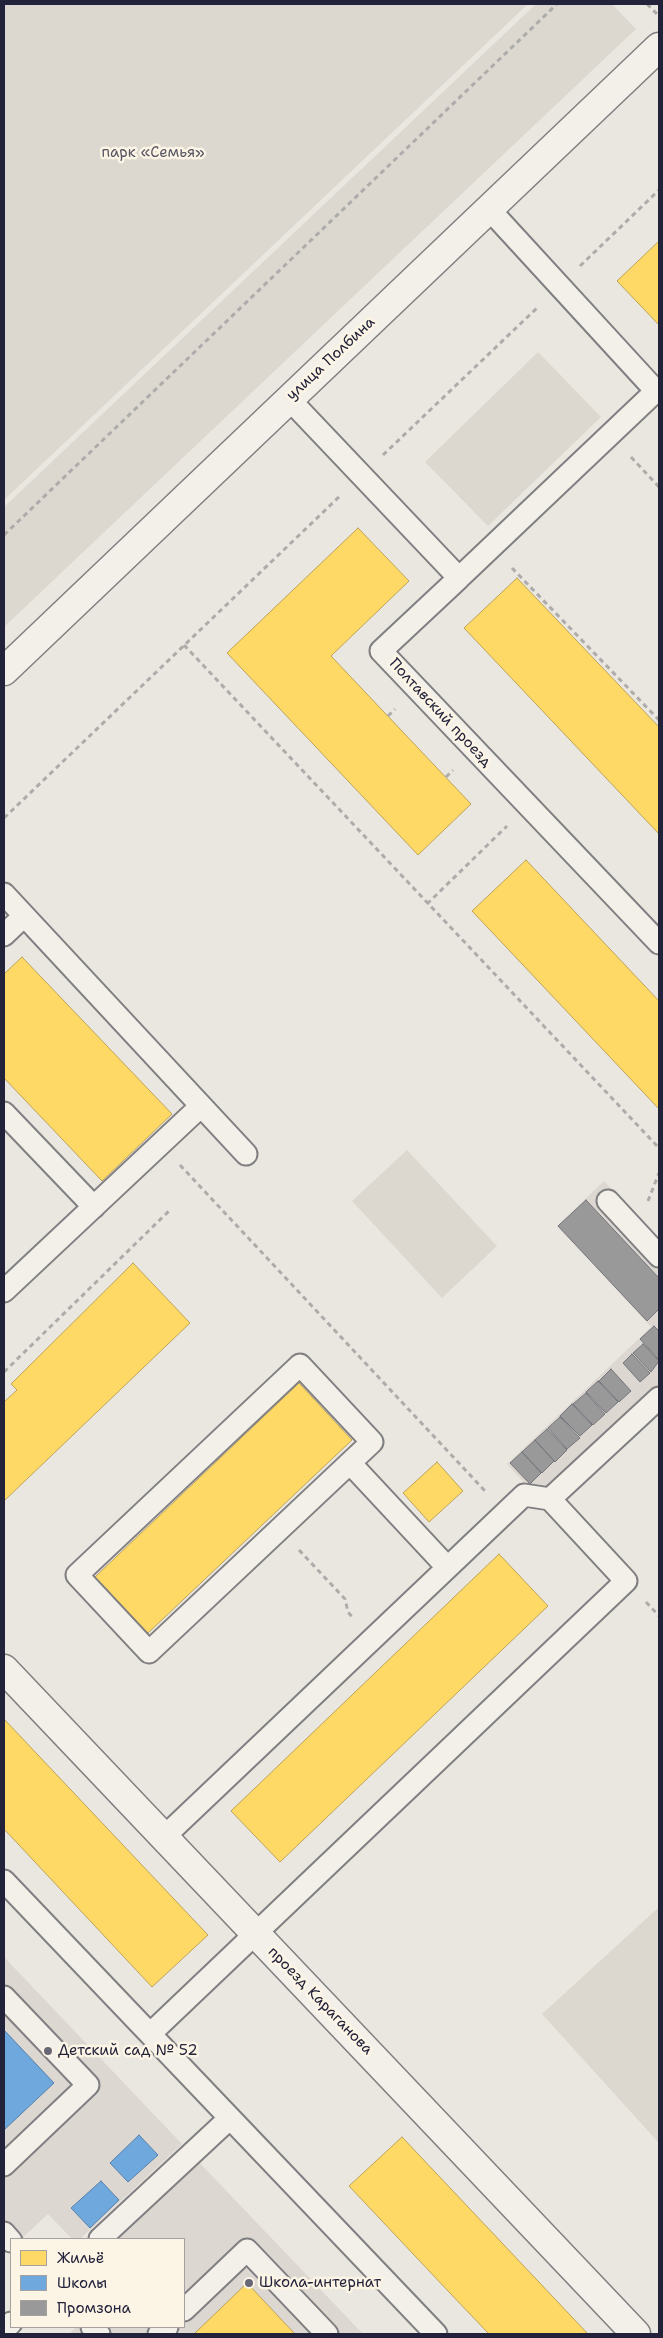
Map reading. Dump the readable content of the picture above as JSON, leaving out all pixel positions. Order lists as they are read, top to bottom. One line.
{"streets":{"street":["улица Полбина","проезд Караганова"],"lane":["Полтавский проезд"]},"parks":["парк «Семья»"],"places":["Детский сад № 52","Школа-интернат"],"legend":["Жильё","Школы","Промзона"]}
